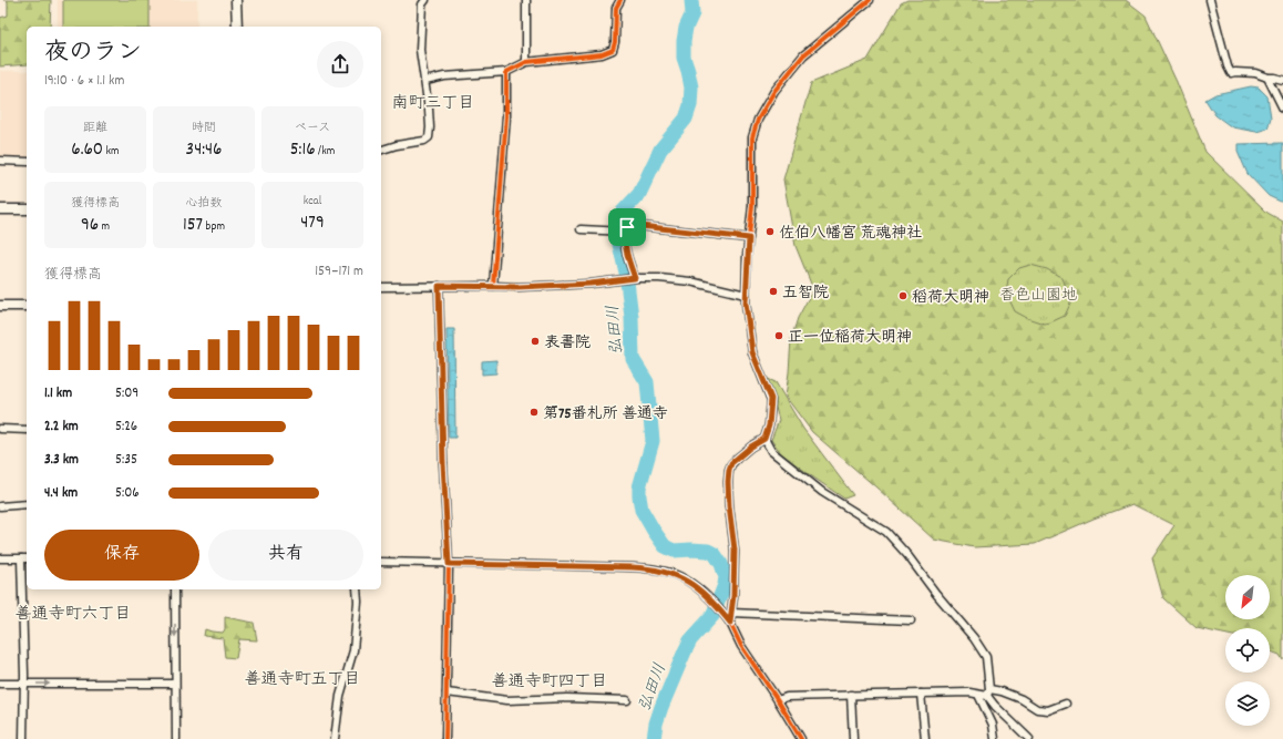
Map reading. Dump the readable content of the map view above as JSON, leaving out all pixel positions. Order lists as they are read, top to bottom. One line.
{"districts":["南町三丁目","善通寺町六丁目","善通寺町五丁目","善通寺町四丁目"],"water":["弘田川"],"parks":["香色山園地"],"places":["佐伯八幡宮 荒魂神社","五智院","稻荷大明神","正一位稲荷大明神","表書院","第75番札所 善通寺"],"north":"bottom left","page":{"heading":["夜のラン","19:10 · 6 × 1.1 km"],"stats":[["距離","6.60 km"],["時間","34:46"],["ペース","5:16 /km"],["獲得標高","96 m"],["心拍数","157 bpm"],["kcal","479"]],"chart":["獲得標高","159–171 m"],"list":[{"name":"1.1 km","note":"5:09"},{"name":"2.2 km","note":"5:26"},{"name":"3.3 km","note":"5:35"},{"name":"4.4 km","note":"5:06"}],"buttons":["保存","共有"]}}
